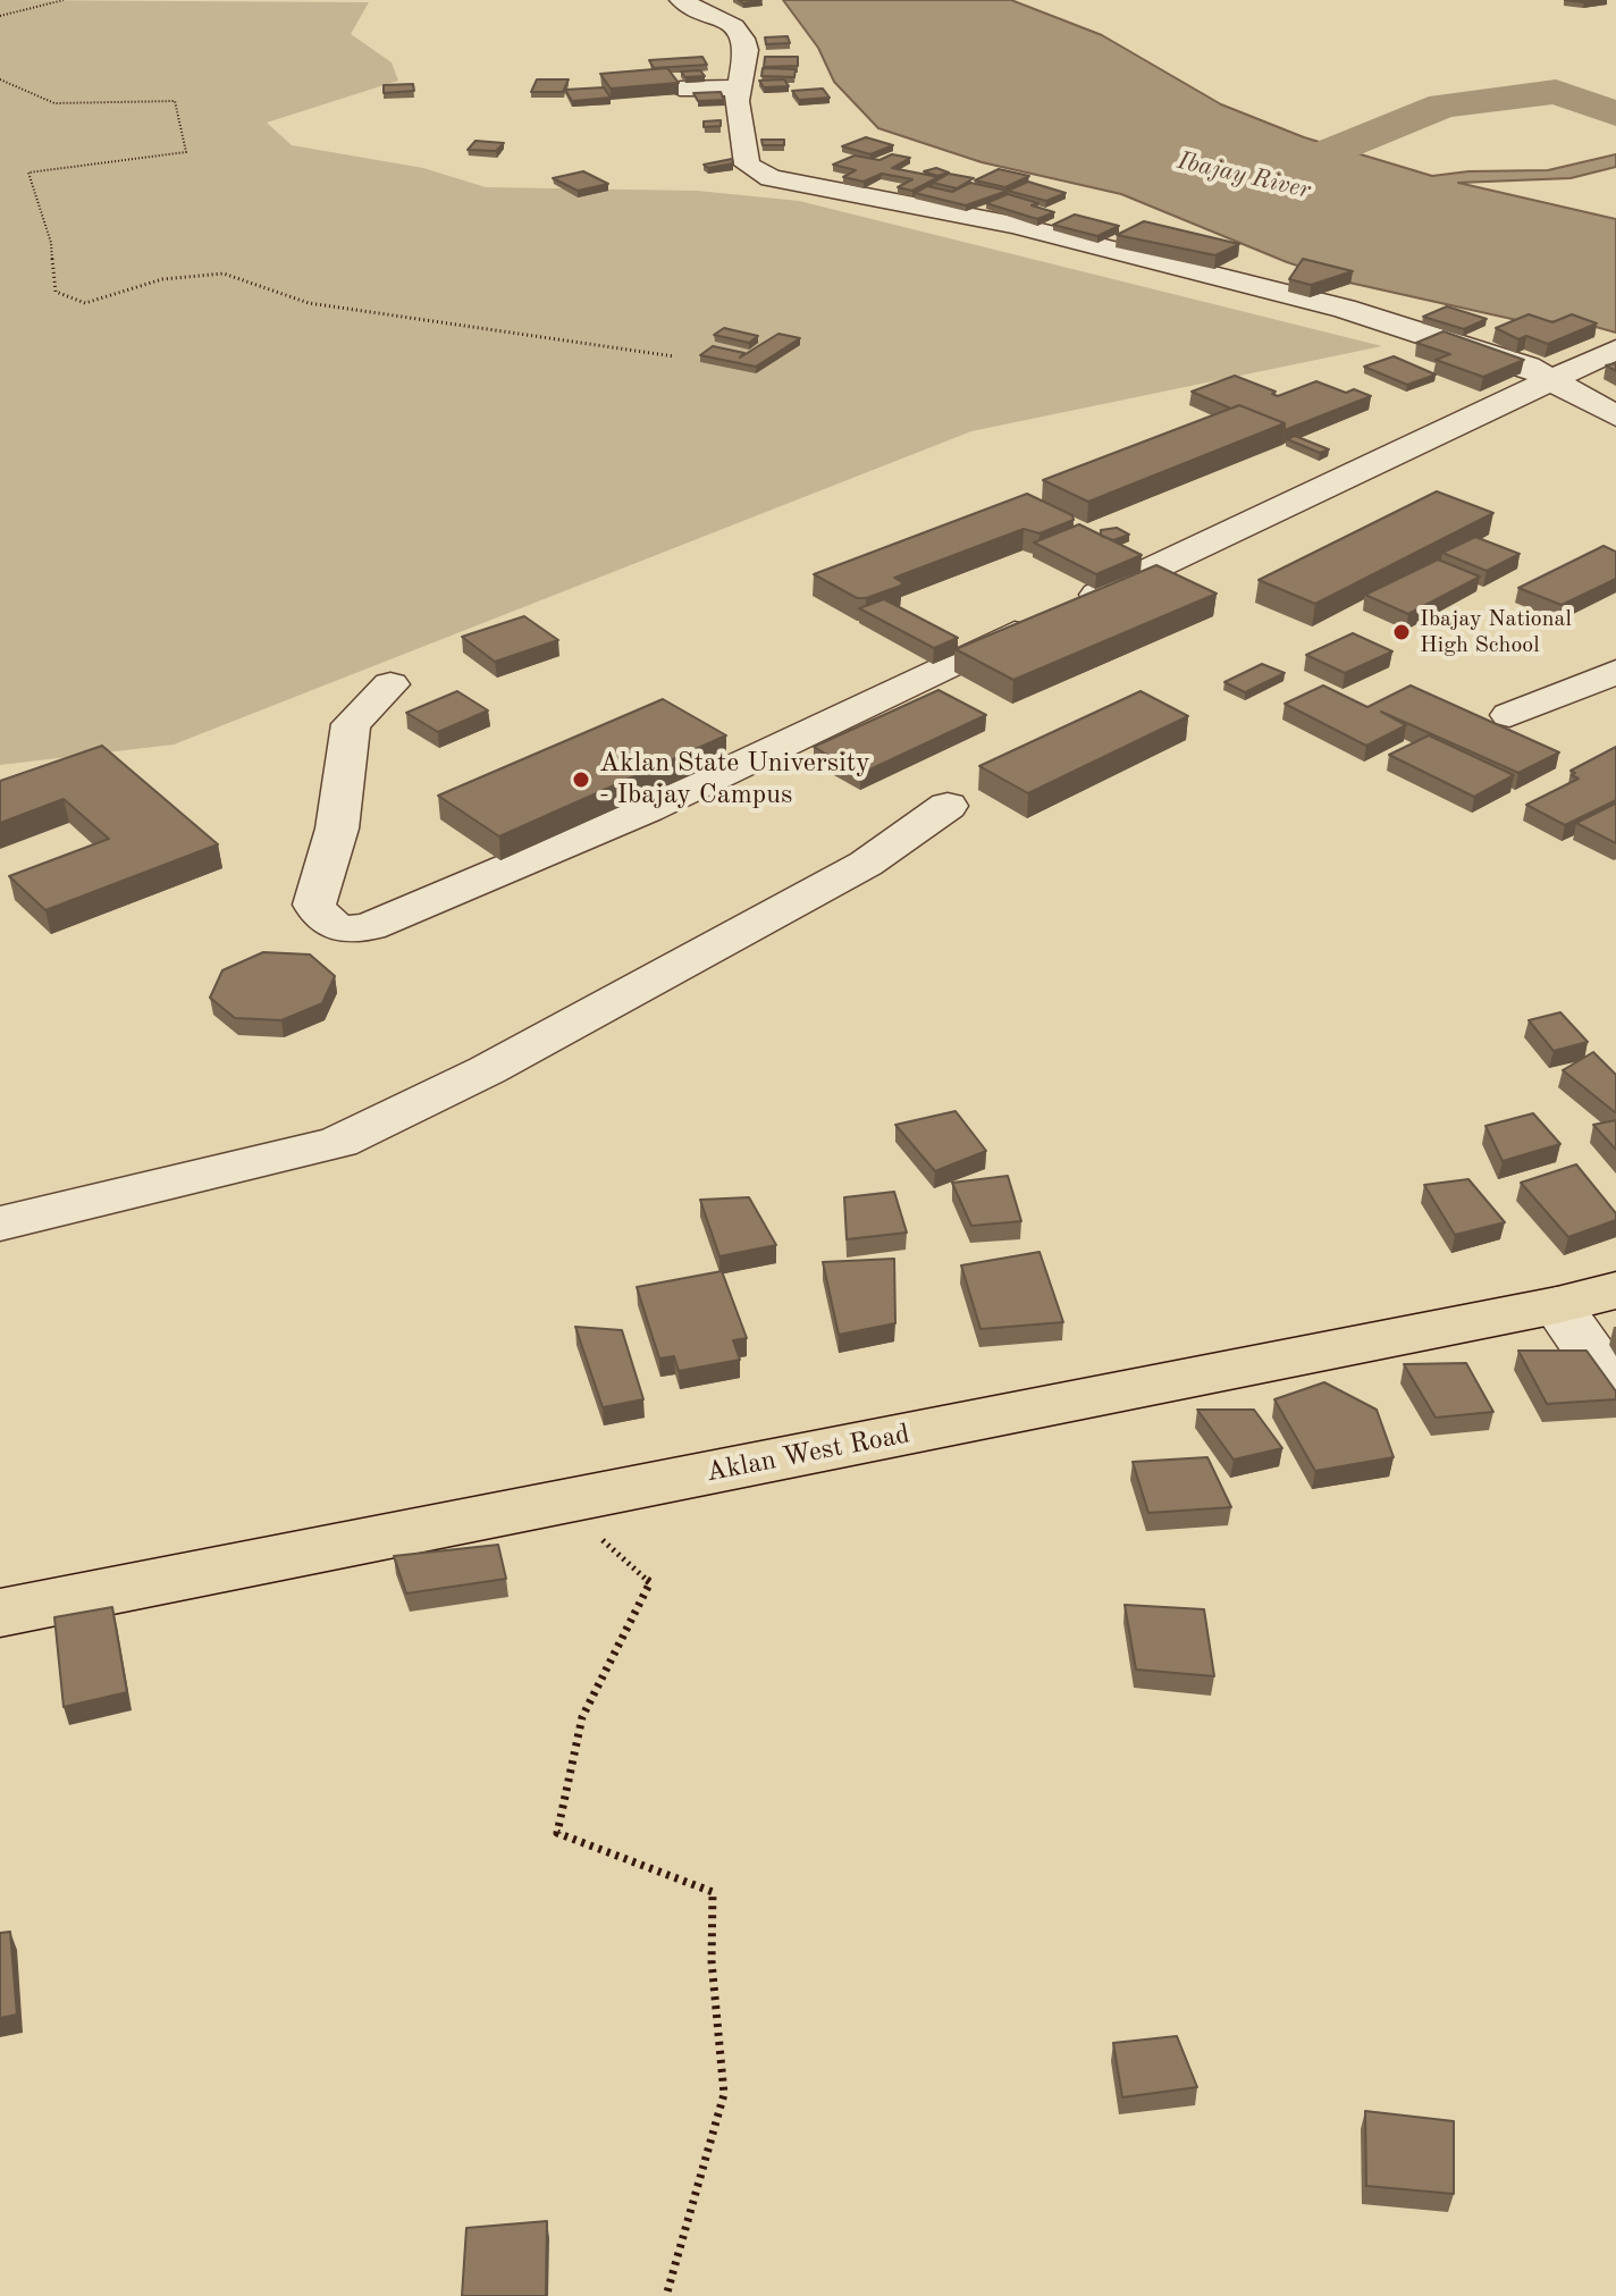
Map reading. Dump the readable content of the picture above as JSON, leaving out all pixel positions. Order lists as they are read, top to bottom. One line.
{"streets":{"main road":["Aklan West Road"]},"water":["Ibajay River"],"places":["Ibajay National High School","Aklan State University - Ibajay Campus"]}
